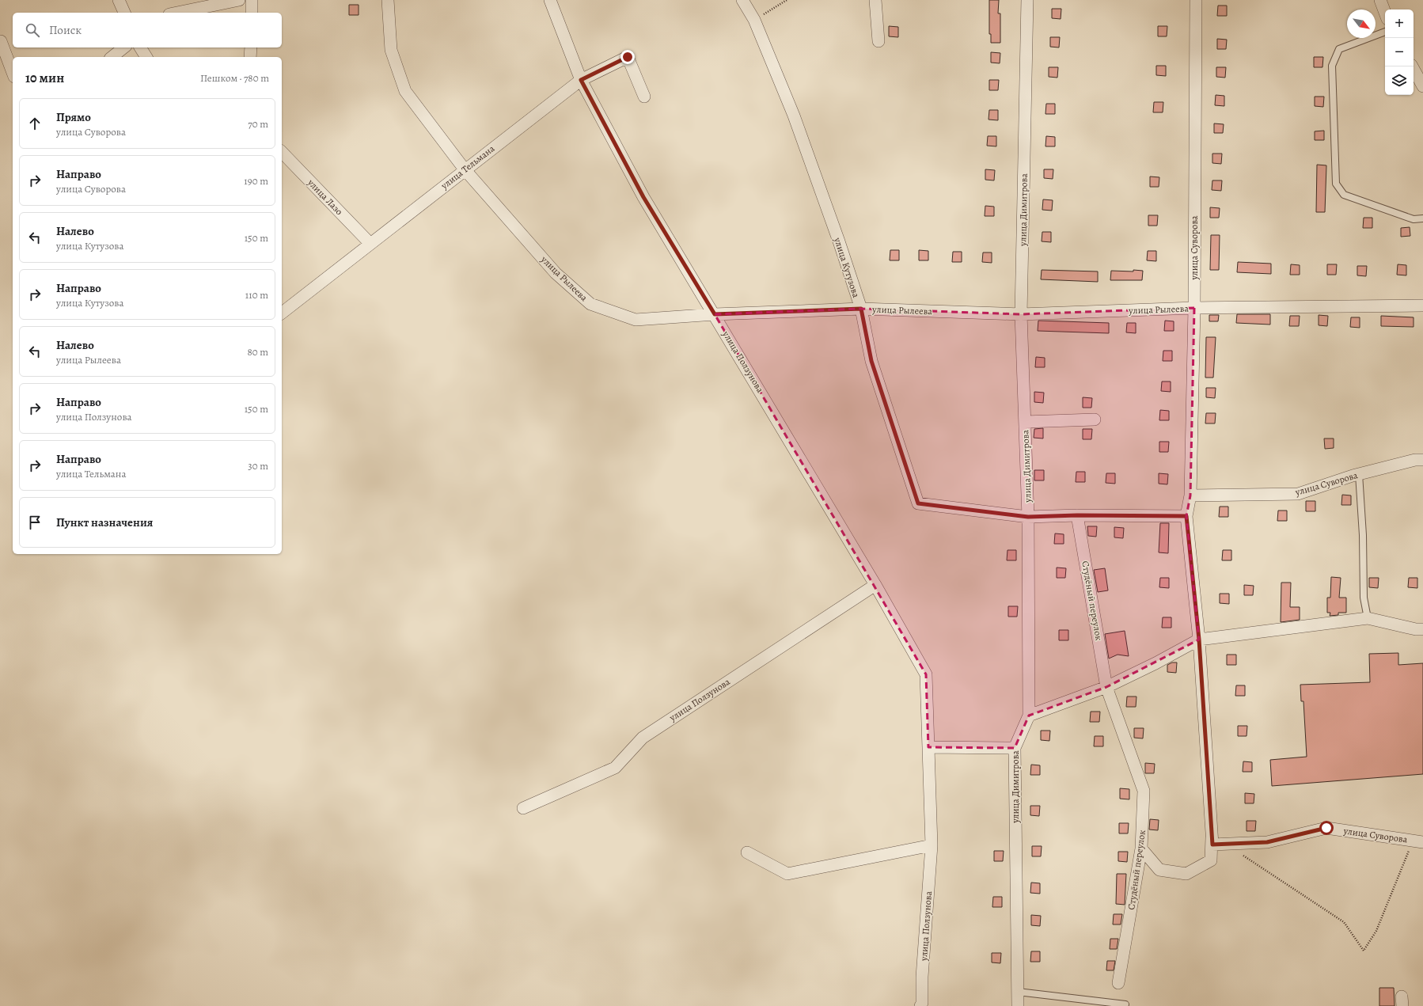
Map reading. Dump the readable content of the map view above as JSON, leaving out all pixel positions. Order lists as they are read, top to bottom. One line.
{"streets":{"street":["улица Тельмана","улица Лазо","улица Димитрова","улица Суворова","улица Кутузова","улица Рылеева","улица Ползунова","Студёный переулок"]},"crossings":[["улица Тельмана","улица Лазо"],["улица Тельмана","улица Рылеева"],["улица Тельмана","улица Ползунова"],["улица Димитрова","улица Кутузова"],["улица Димитрова","улица Рылеева"],["улица Суворова","улица Кутузова"],["улица Суворова","улица Рылеева"],["улица Кутузова","улица Рылеева"],["улица Кутузова","Студёный переулок"],["улица Рылеева","улица Ползунова"]],"north":"bottom right","page":{"map_buttons":["+","−"],"search":"Поиск","heading":["10 мин","Пешком · 780 m"],"list":[["Прямо","улица Суворова","70 m"],["Направо","улица Суворова","190 m"],["Налево","улица Кутузова","150 m"],["Направо","улица Кутузова","110 m"],["Налево","улица Рылеева","80 m"],["Направо","улица Ползунова","150 m"],["Направо","улица Тельмана","30 m"],"Пункт назначения"]}}
